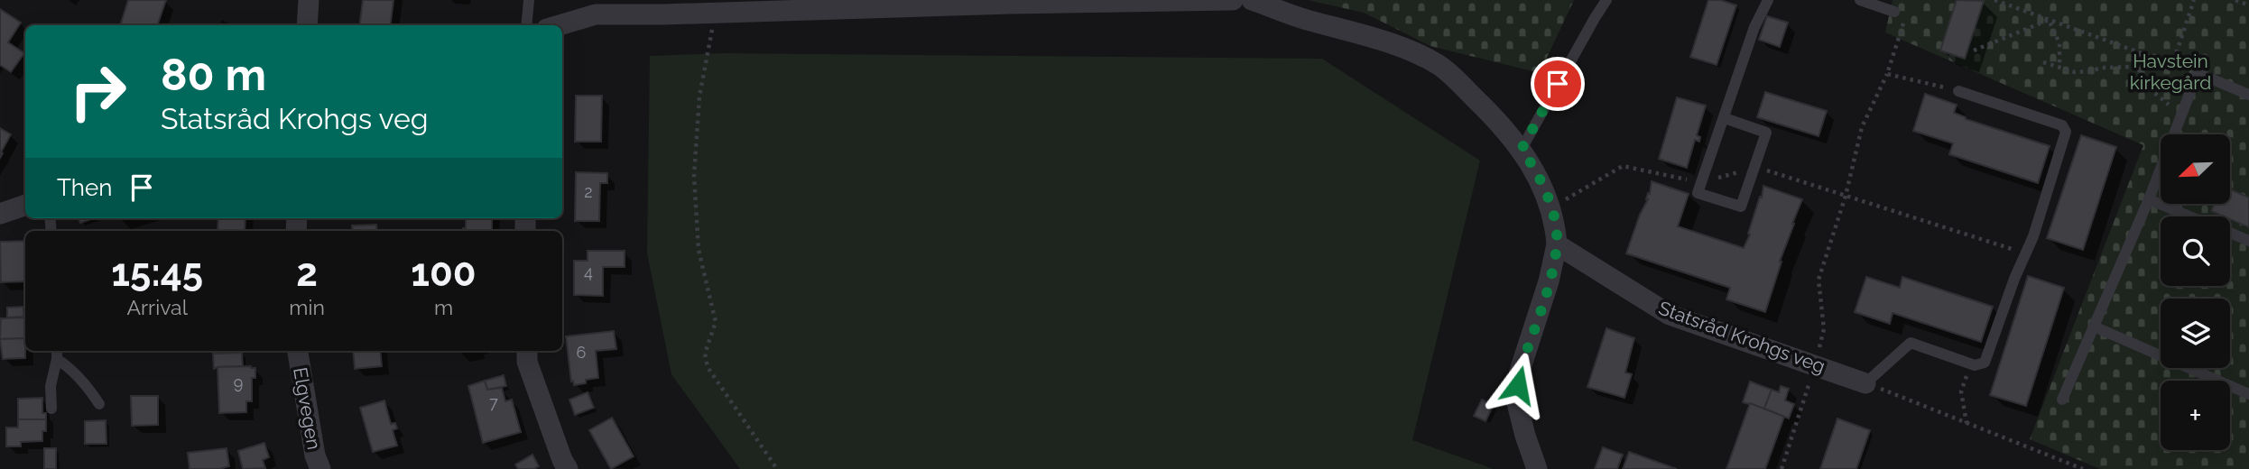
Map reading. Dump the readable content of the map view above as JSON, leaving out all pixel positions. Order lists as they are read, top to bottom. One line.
{"streets":{"street":["Statsråd Krohgs veg","Elgvegen"]},"parks":["Havstein kirkegård"],"house_numbers":["2","4","6","9","7"],"north":"bottom left","page":{"turn":["80 m","Statsråd Krohgs veg"],"map_buttons":"+","then":"Then","eta":["15:45","Arrival","2","min","100","m"]}}
